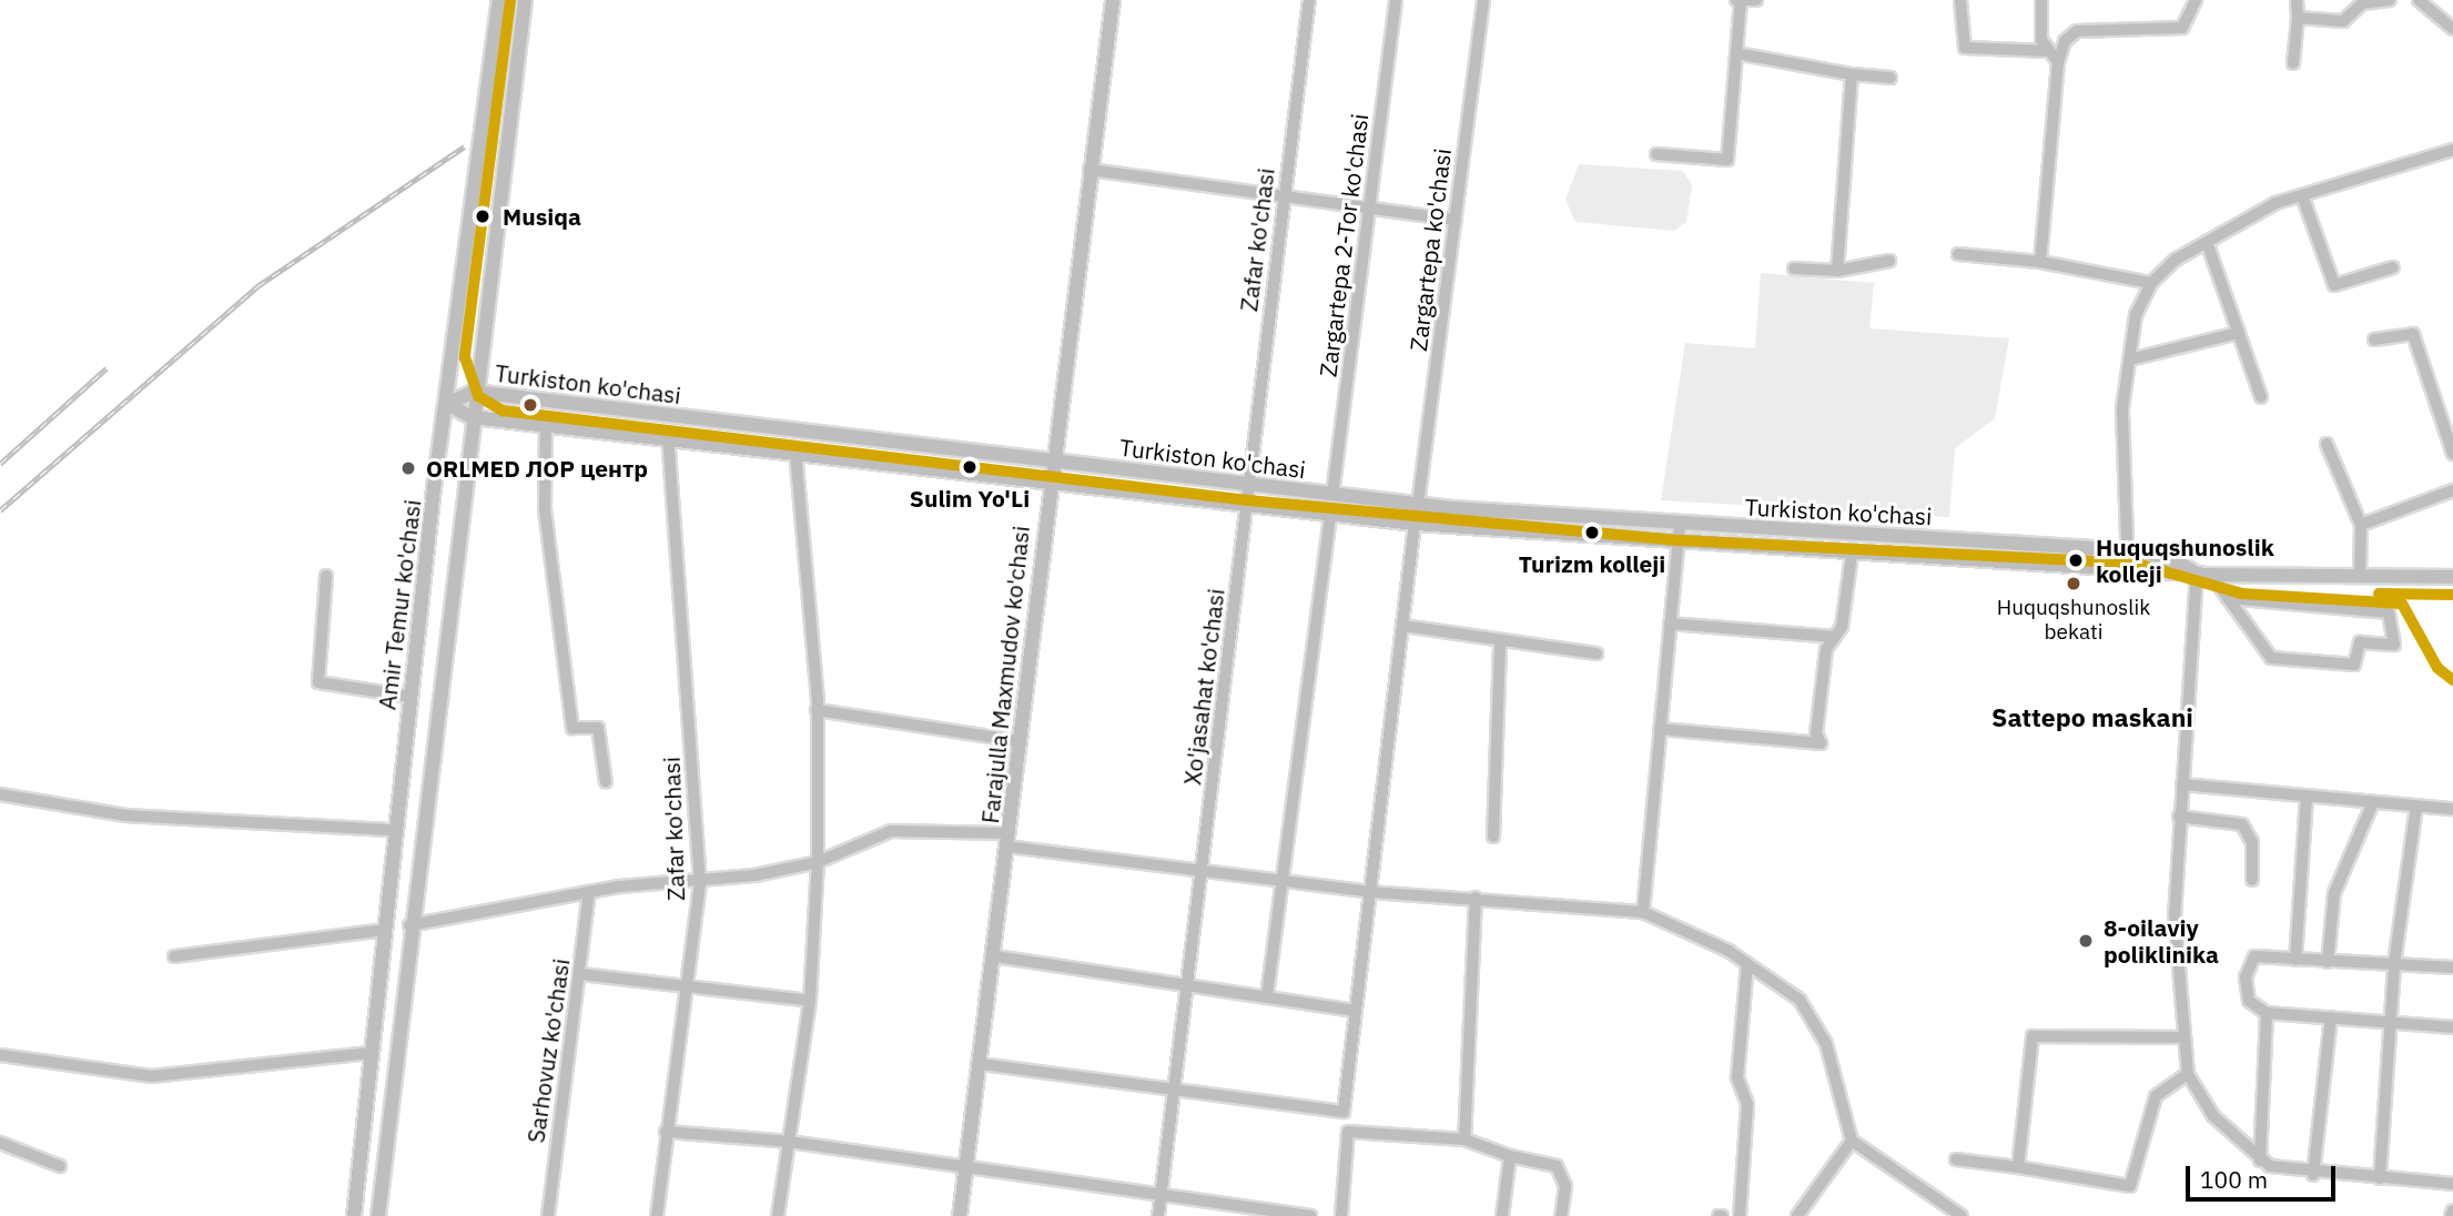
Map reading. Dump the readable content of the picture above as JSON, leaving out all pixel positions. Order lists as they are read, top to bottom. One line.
{"streets":{"main road":["Turkiston ko'chasi","Amir Temur ko'chasi","Farajulla Maxmudov ko'chasi"],"street":["Zafar ko'chasi","Zargartepa 2-Tor ko'chasi","Zargartepa ko'chasi","Xo'jasahat ko'chasi","Sarhovuz ko'chasi"]},"crossings":[["Zafar ko'chasi","Turkiston ko'chasi"],["Zafar ko'chasi","Xo'jasahat ko'chasi"],["Zargartepa 2-Tor ko'chasi","Turkiston ko'chasi"],["Zargartepa ko'chasi","Turkiston ko'chasi"],["Turkiston ko'chasi","Amir Temur ko'chasi"],["Turkiston ko'chasi","Farajulla Maxmudov ko'chasi"],["Turkiston ko'chasi","Xo'jasahat ko'chasi"]],"districts":["Sattepo maskani"],"places":["Musiqa","Sulim Yo'Li","ORLMED ЛОР центр","Turizm kolleji","Huquqshunoslik kolleji","Huquqshunoslik bekati","8-oilaviy poliklinika"],"scale_bar":"100 m"}
